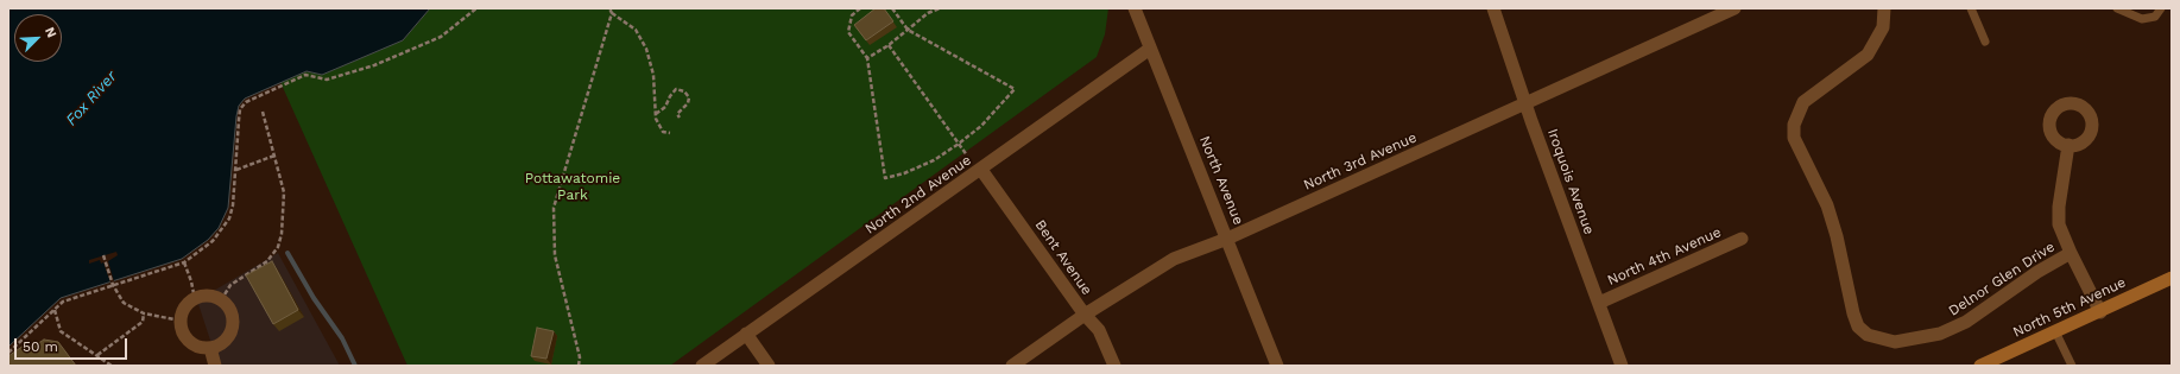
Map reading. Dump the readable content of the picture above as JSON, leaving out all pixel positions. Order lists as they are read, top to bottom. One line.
{"streets":{"main road":["North 5th Avenue"],"street":["North 3rd Avenue","North Avenue","Iroquois Avenue","North 2nd Avenue","North 4th Avenue","Bent Avenue","Delnor Glen Drive"]},"crossings":[["North 3rd Avenue","North Avenue"],["North 3rd Avenue","Iroquois Avenue"],["North 3rd Avenue","Bent Avenue"],["North Avenue","North 2nd Avenue"],["Iroquois Avenue","North 4th Avenue"],["North 2nd Avenue","Bent Avenue"],["Delnor Glen Drive","North 5th Avenue"]],"water":["Fox River"],"parks":["Pottawatomie Park"],"scale_bar":"50 m","north":"top right"}
